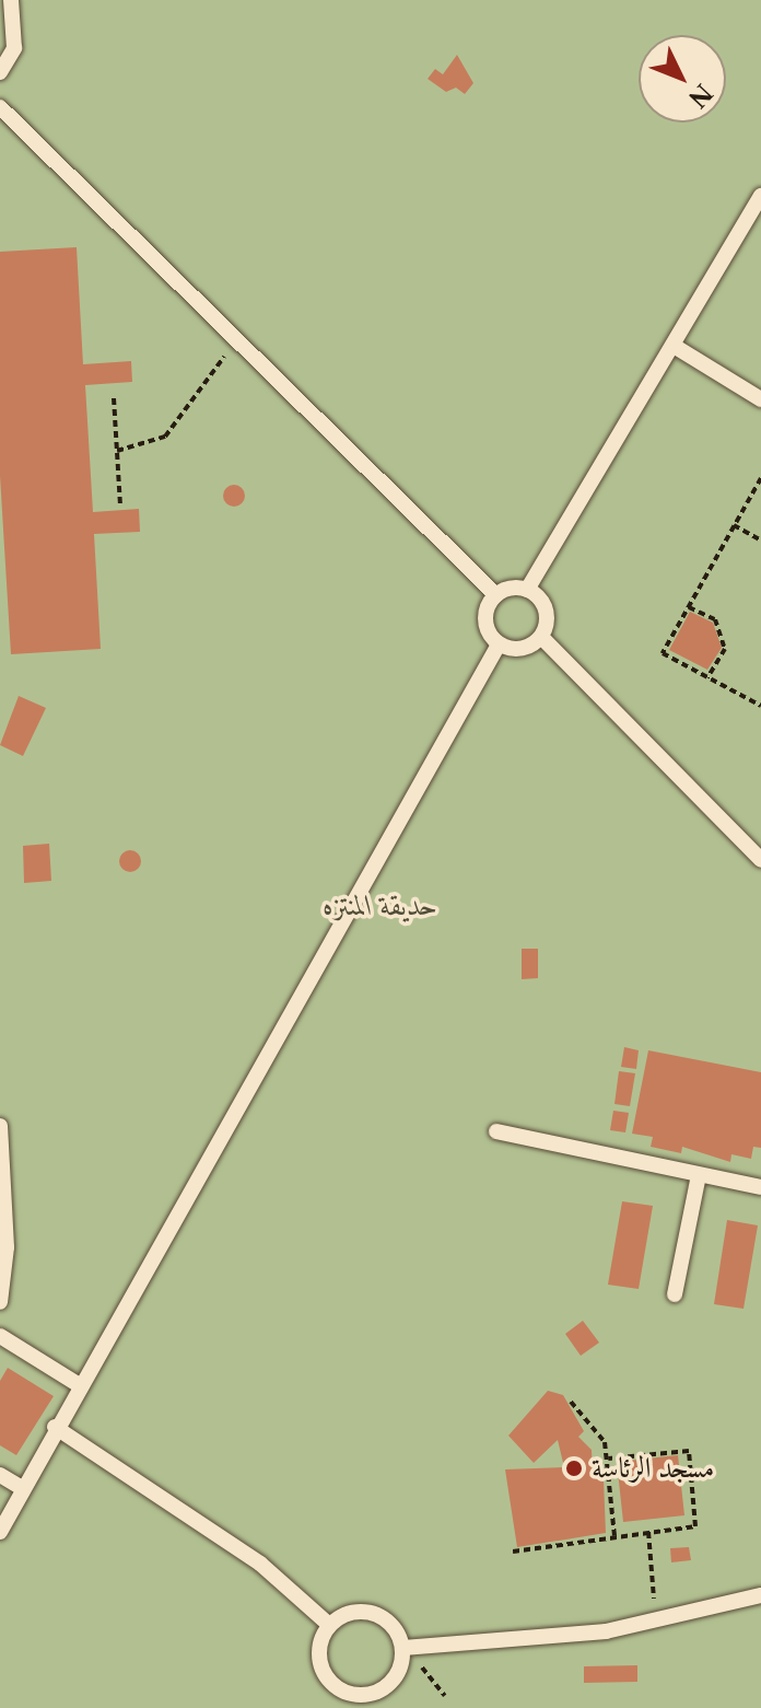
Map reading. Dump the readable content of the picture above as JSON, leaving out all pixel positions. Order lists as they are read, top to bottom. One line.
{"parks":["حديقة المنتزه"],"places":["مسجد الرئاسة"],"north":"bottom right"}
